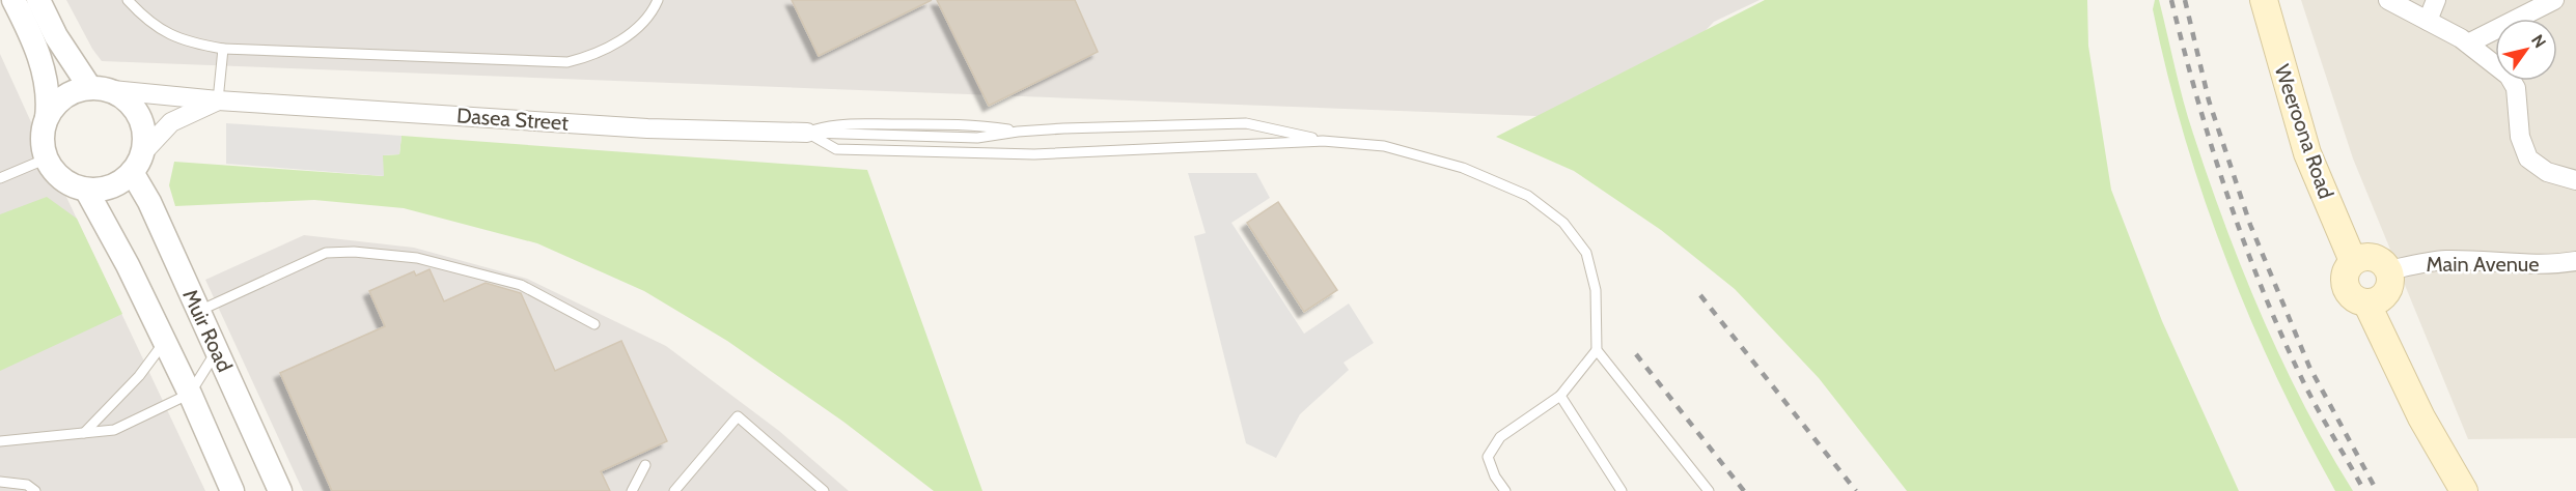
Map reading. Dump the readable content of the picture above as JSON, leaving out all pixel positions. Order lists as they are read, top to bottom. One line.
{"streets":{"main road":["Weeroona Road"],"street":["Dasea Street","Main Avenue","Muir Road"]},"crossings":[["Dasea Street","Muir Road"],["Weeroona Road","Main Avenue"]],"north":"top right"}
